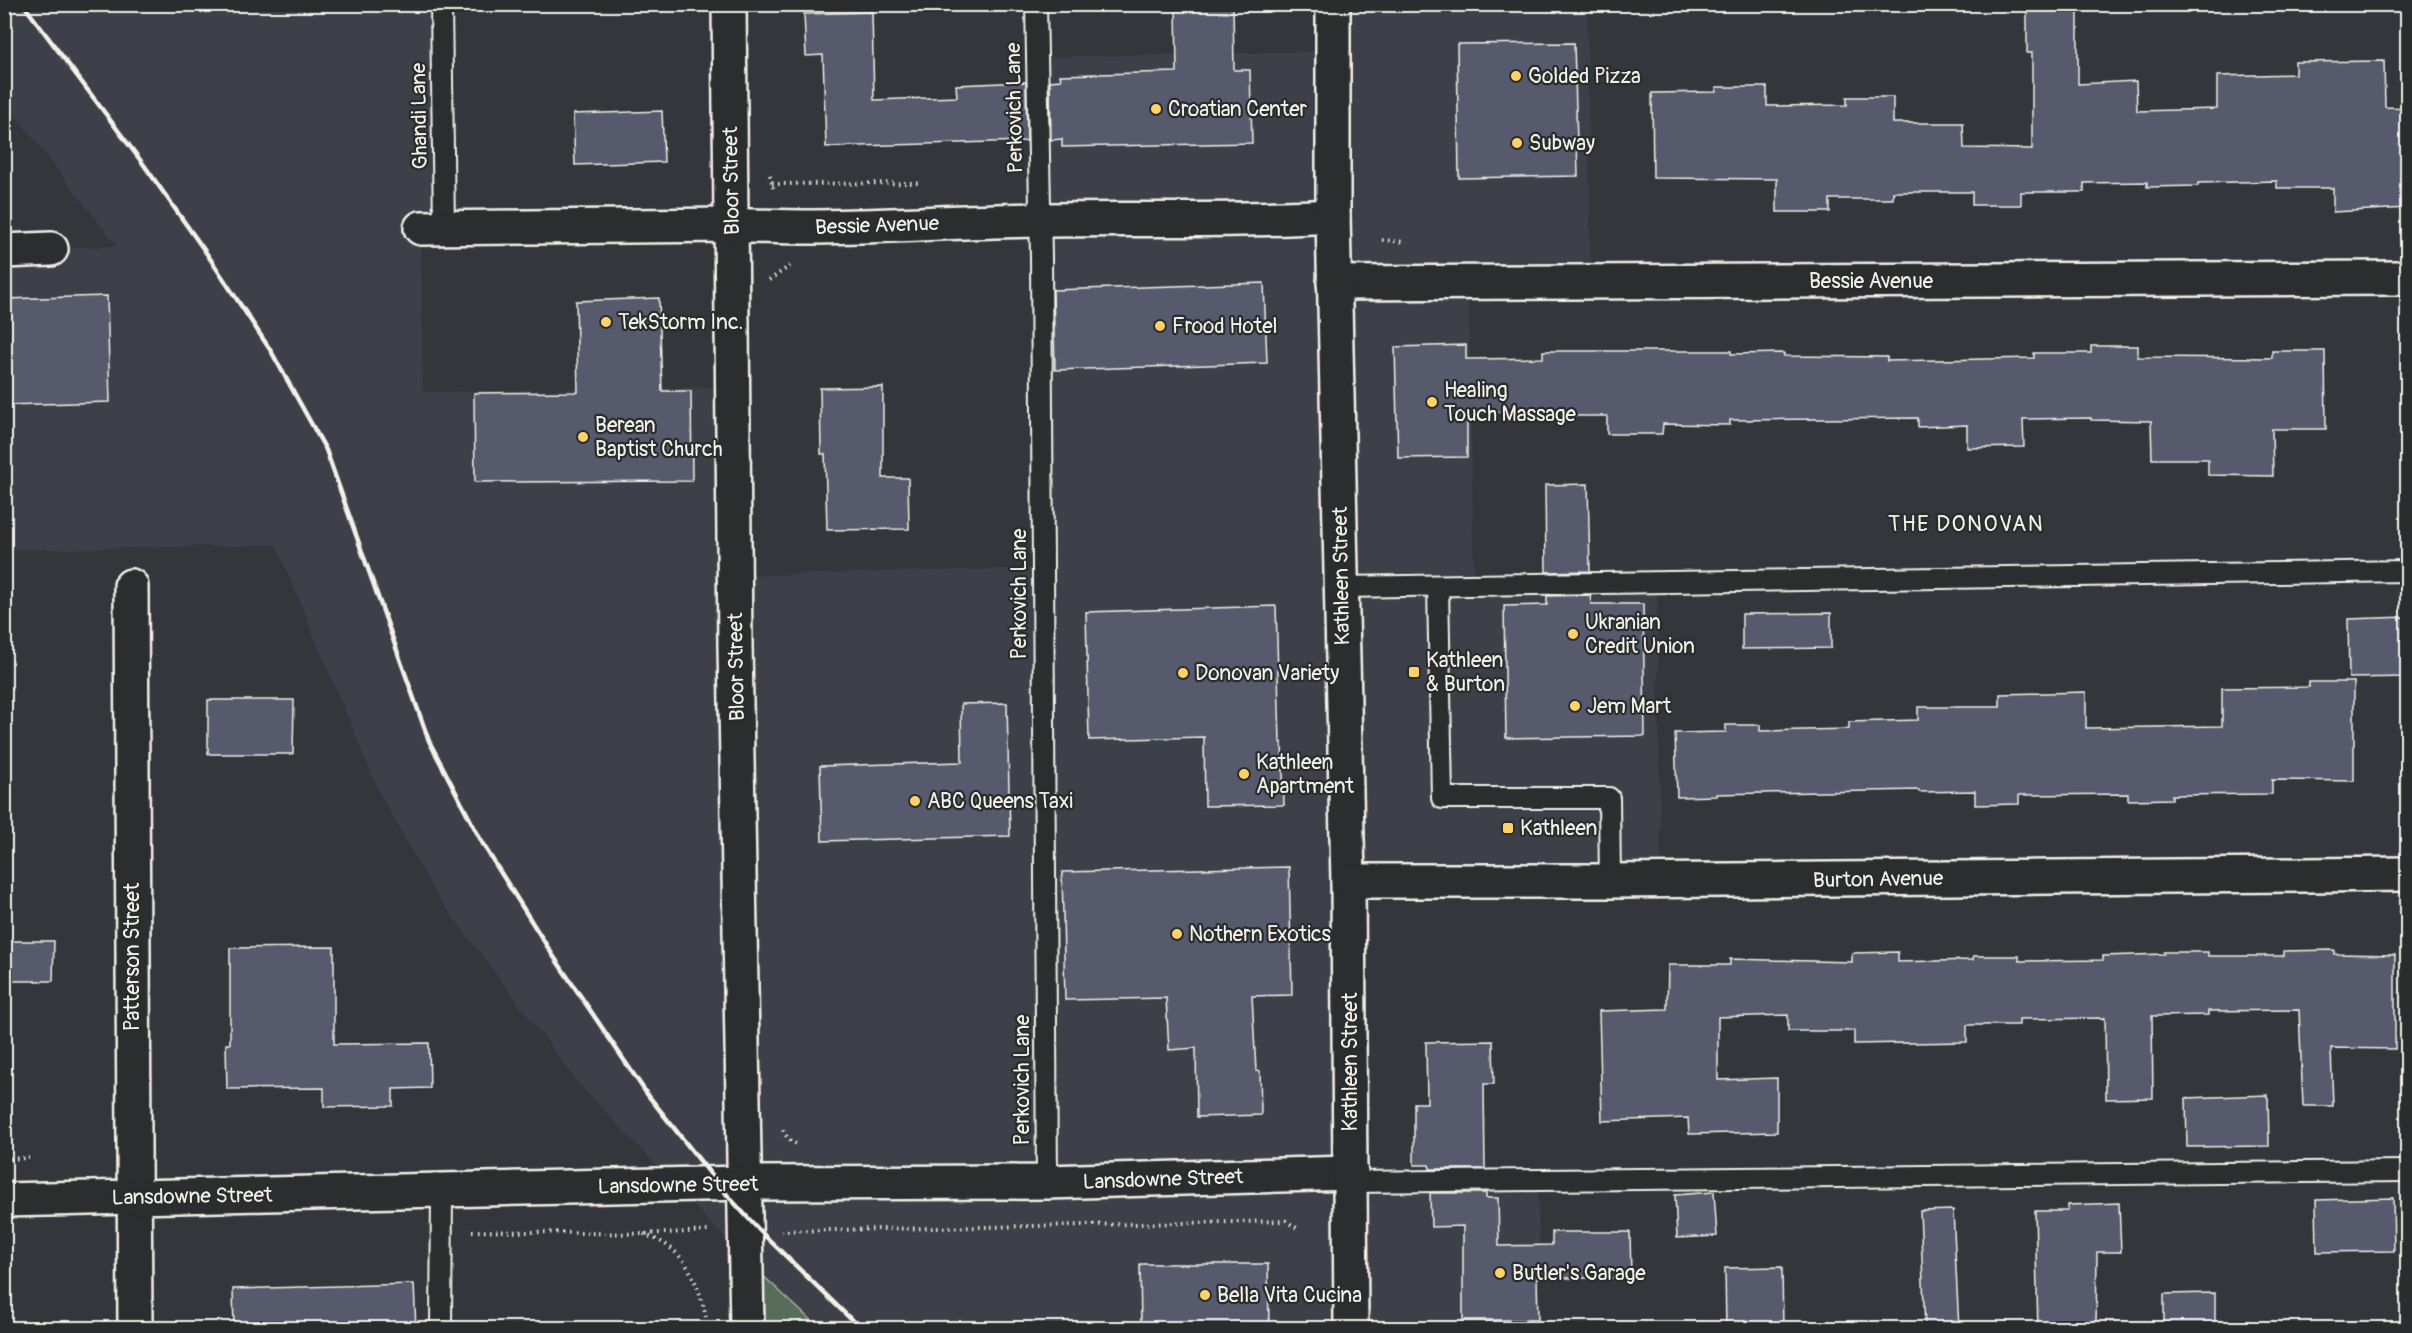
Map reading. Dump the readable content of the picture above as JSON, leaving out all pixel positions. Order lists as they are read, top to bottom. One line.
{"streets":{"street":["Bloor Street","Bessie Avenue","Kathleen Street","Burton Avenue","Patterson Street","Lansdowne Street"],"lane":["Perkovich Lane","Ghandi Lane"]},"crossings":[["Perkovich Lane","Bessie Avenue"],["Perkovich Lane","Lansdowne Street"],["Ghandi Lane","Bessie Avenue"],["Bloor Street","Bessie Avenue"],["Bloor Street","Lansdowne Street"],["Bessie Avenue","Kathleen Street"],["Kathleen Street","Burton Avenue"],["Kathleen Street","Lansdowne Street"],["Patterson Street","Lansdowne Street"]],"districts":["THE DONOVAN"],"places":{"other":["Golded Pizza","Croatian Center","Subway","TekStorm Inc.","Frood Hotel","Healing Touch Massage","Berean Baptist Church","Ukranian Credit Union","Donovan Variety","Jem Mart","Kathleen Apartment","ABC Queens Taxi","Nothern Exotics","Butler's Garage","Bella Vita Cucina"],"transit":["Kathleen & Burton","Kathleen"]}}
